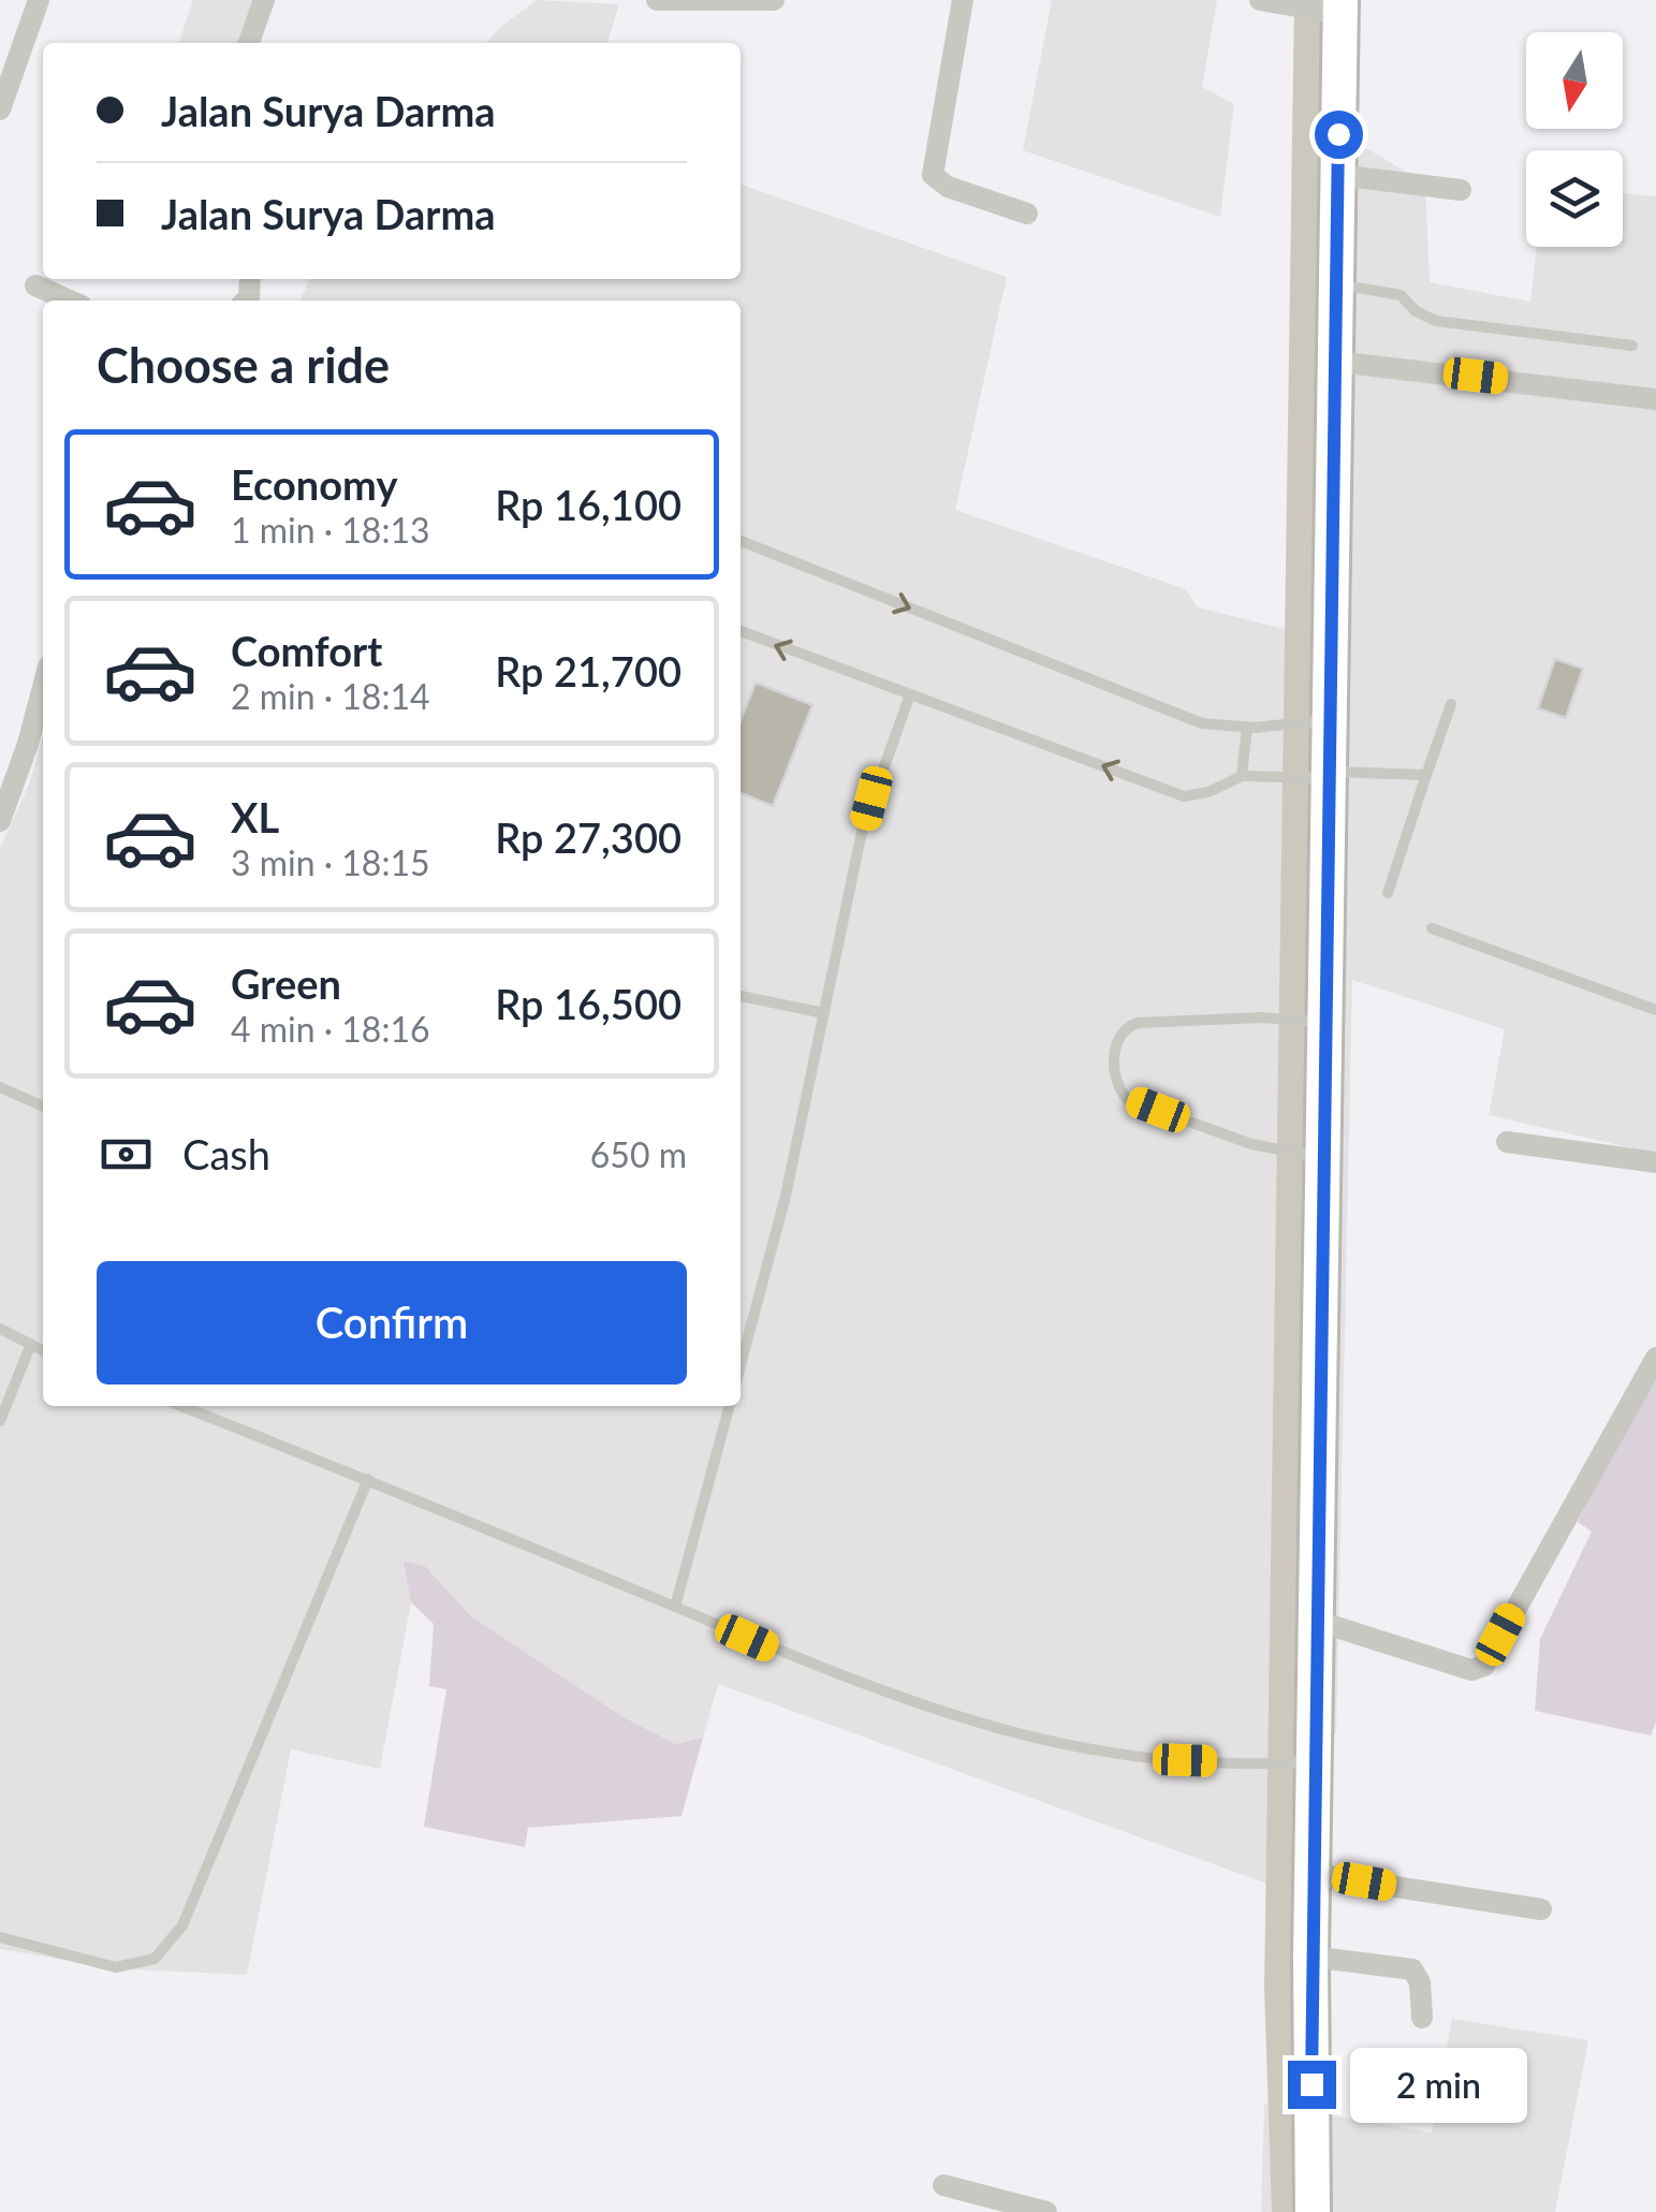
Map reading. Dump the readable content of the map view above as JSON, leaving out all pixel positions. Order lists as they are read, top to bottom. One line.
{"north":"bottom","page":{"banner":["Jalan Surya Darma","Jalan Surya Darma"],"heading":"Choose a ride","list":[{"name":"Economy","note":"1 min · 18:13","value":"Rp 16,100"},{"name":"Comfort","note":"2 min · 18:14","value":"Rp 21,700"},{"name":"XL","note":"3 min · 18:15","value":"Rp 27,300"},{"name":"Green","note":"4 min · 18:16","value":"Rp 16,500"}],"pay":["Cash","650 m"],"buttons":"Confirm","bubble":"2 min"}}
